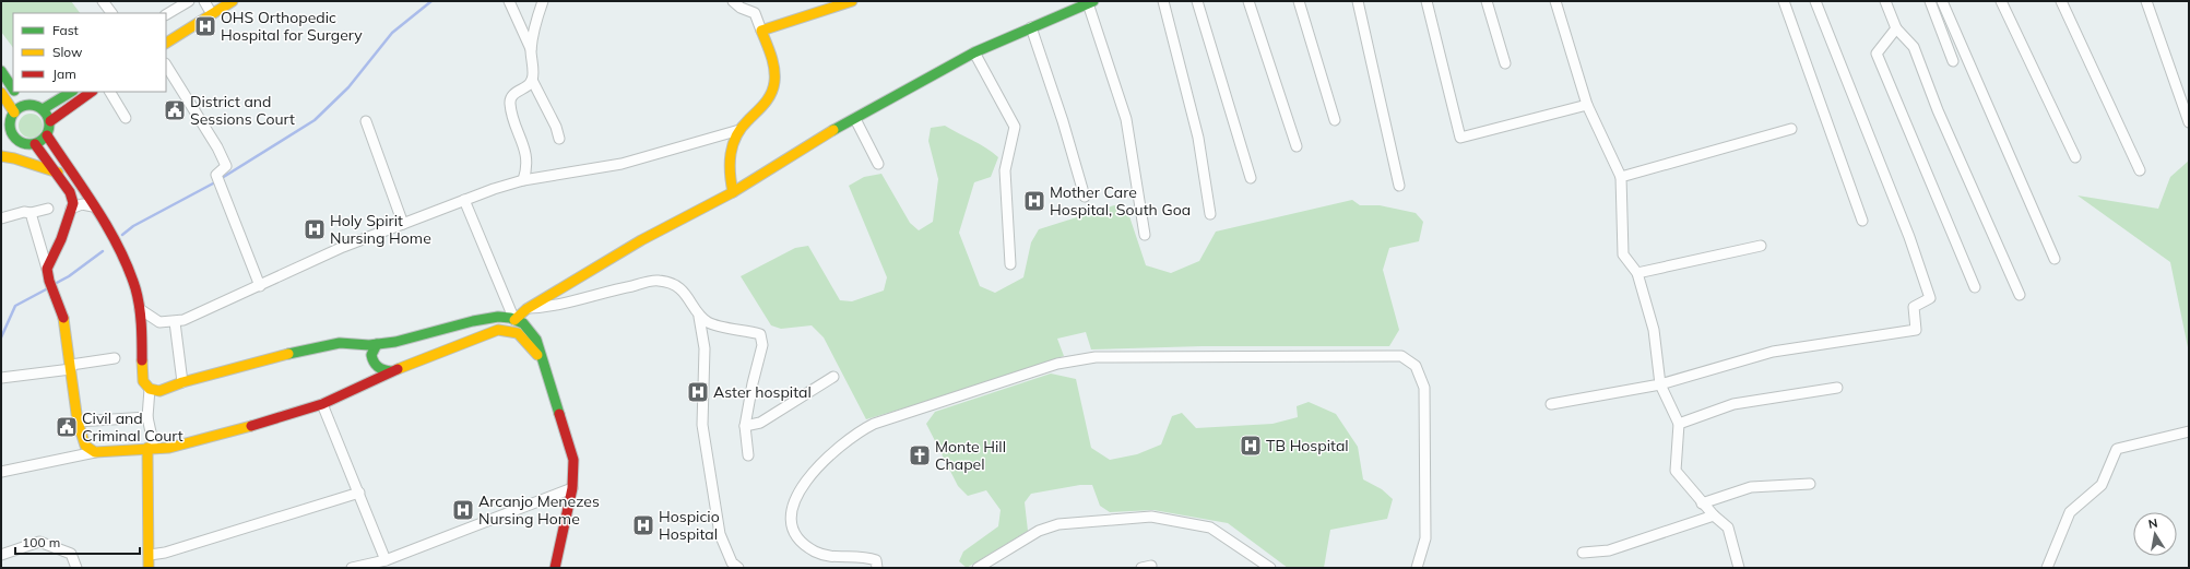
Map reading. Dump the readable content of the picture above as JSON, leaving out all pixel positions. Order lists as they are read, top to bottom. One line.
{"places":{"hospital":["OHS Orthopedic Hospital for Surgery","Mother Care Hospital, South Goa","Holy Spirit Nursing Home","Aster hospital","TB Hospital","Arcanjo Menezes Nursing Home","Hospicio Hospital"],"public building":["District and Sessions Court","Civil and Criminal Court"],"church":["Monte Hill Chapel"]},"legend":["Fast","Slow","Jam"],"scale_bar":"100 m","north":"top"}
